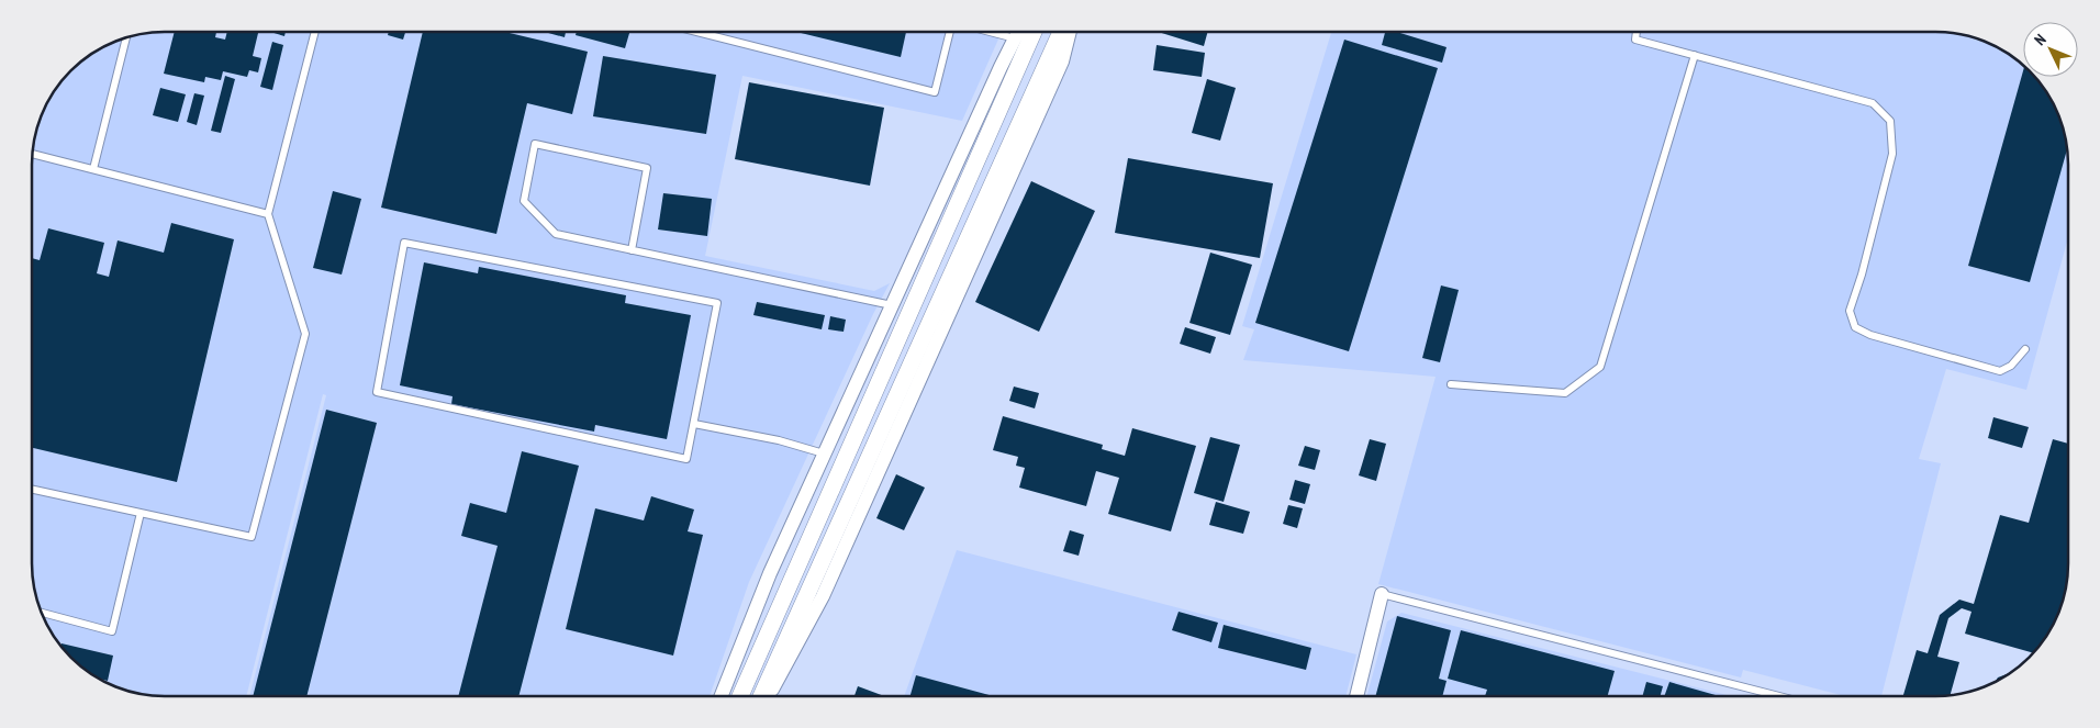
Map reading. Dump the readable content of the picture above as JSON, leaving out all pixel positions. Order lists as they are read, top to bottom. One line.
{"north":"top left"}
